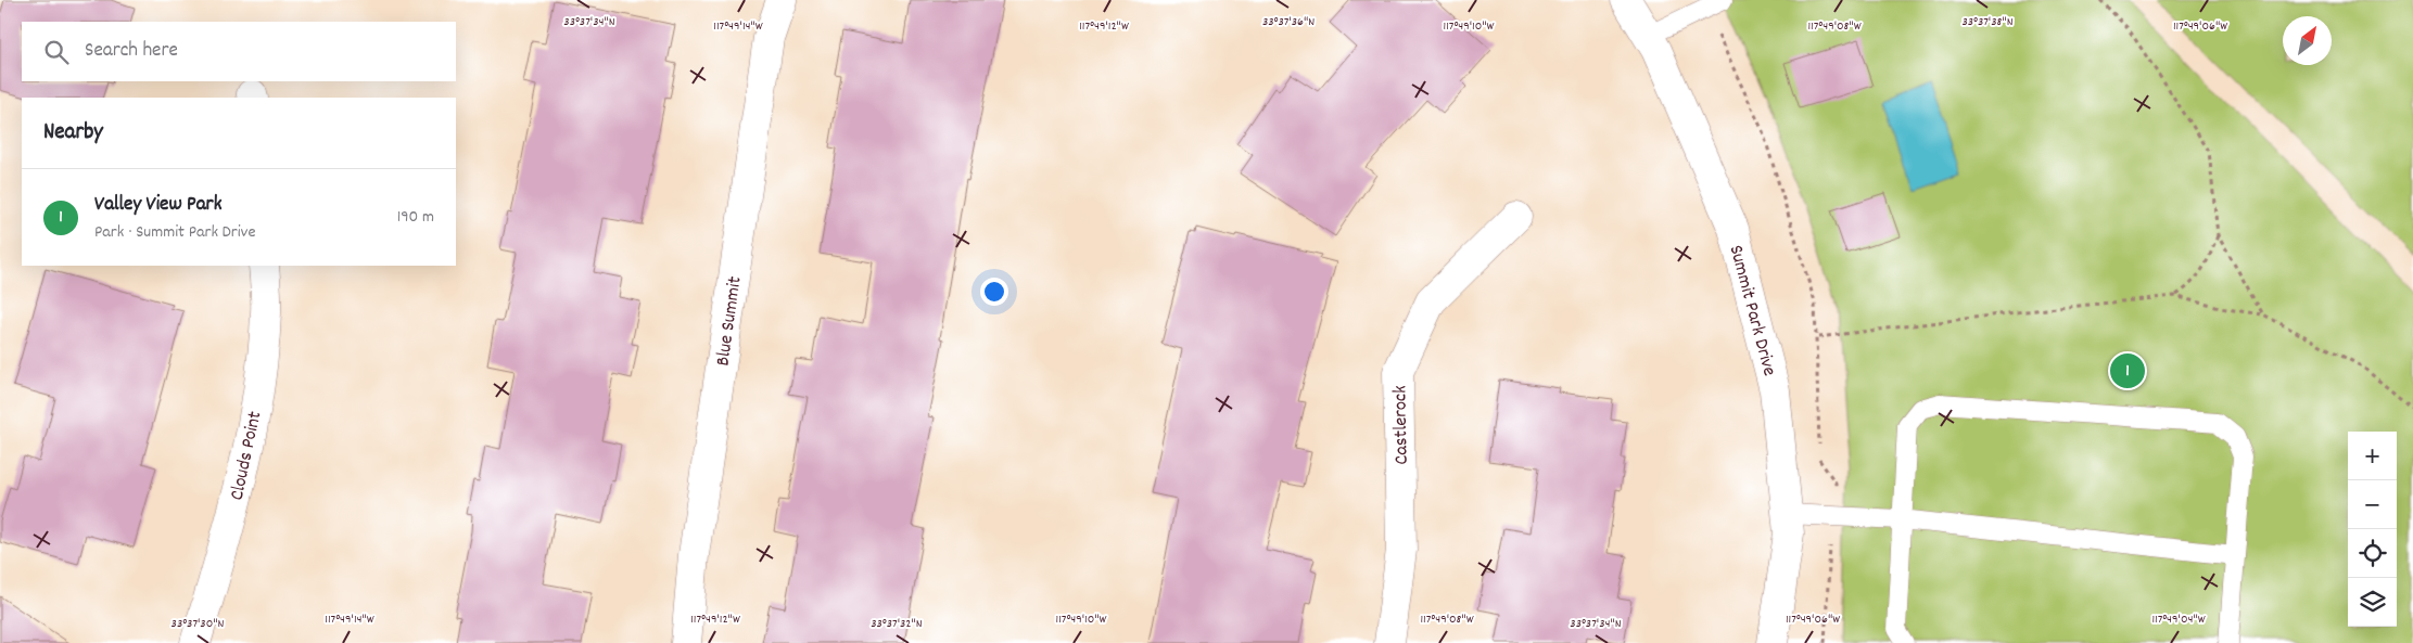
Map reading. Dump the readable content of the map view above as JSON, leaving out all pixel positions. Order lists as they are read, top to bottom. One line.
{"streets":{"street":["Summit Park Drive","Blue Summit","Castlerock","Clouds Point"]},"north":"top right","page":{"search":"Search here","heading":"Nearby","list":[{"mark":"1","name":"Valley View Park","note":"Park · Summit Park Drive","value":"190 m"}],"pins":"1","map_buttons":["+","−"]},"coordinates":["33°37'34\"N","33°37'36\"N","33°37'38\"N","117°49'14\"W","117°49'12\"W","117°49'10\"W","117°49'08\"W","117°49'06\"W","117°49'04\"W","33°37'30\"N","33°37'32\"N"]}
